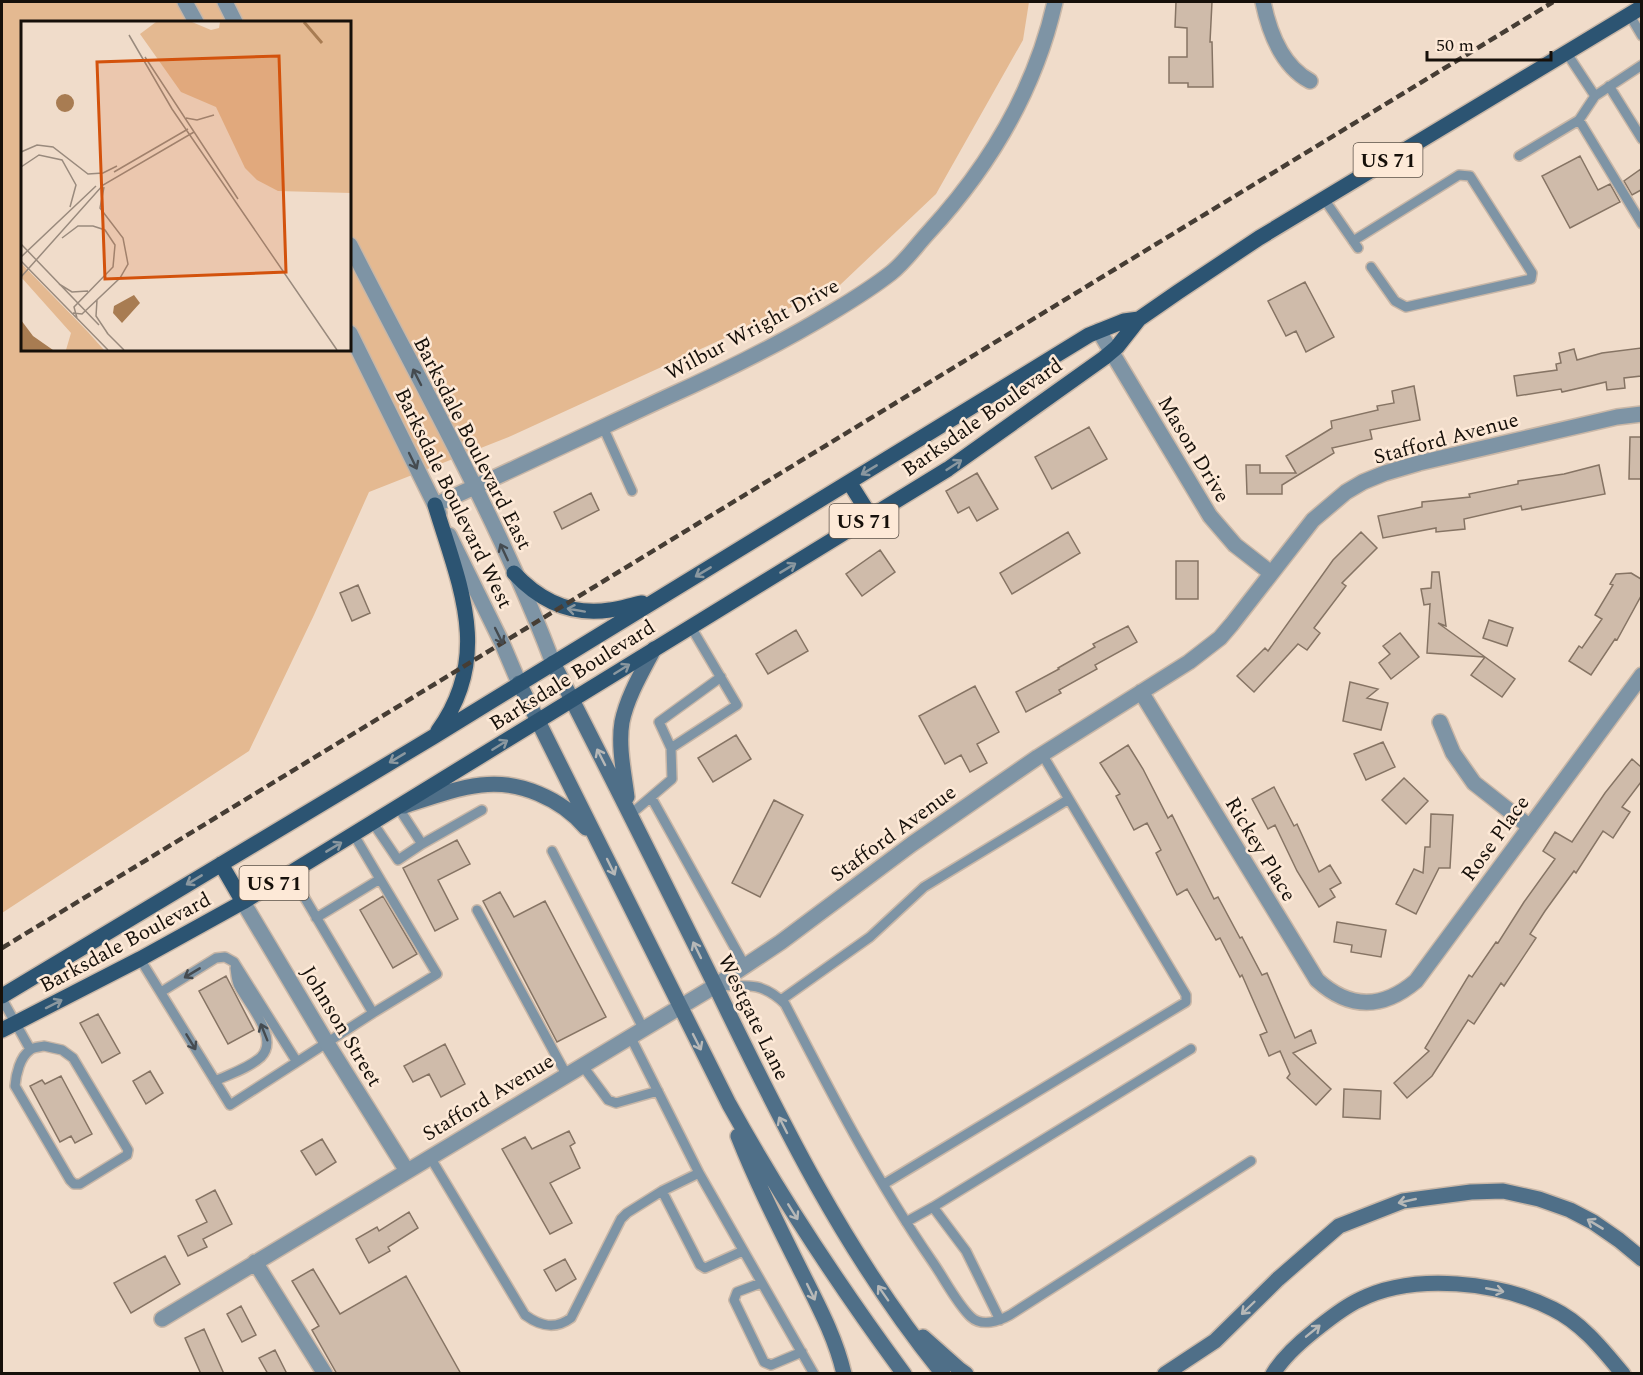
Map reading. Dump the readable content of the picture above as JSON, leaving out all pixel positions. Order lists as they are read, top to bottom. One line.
{"streets":{"main road":["US 71","Barksdale Boulevard","Westgate Lane"],"street":["Wilbur Wright Drive","Stafford Avenue","Barksdale Boulevard East","Mason Drive","Barksdale Boulevard West","Rose Place","Rickey Place","Johnson Street"]},"crossings":[["Wilbur Wright Drive","Barksdale Boulevard East"],["Wilbur Wright Drive","Barksdale Boulevard West"],["Barksdale Boulevard","Barksdale Boulevard East"],["Barksdale Boulevard","Mason Drive"],["Barksdale Boulevard","Barksdale Boulevard West"],["Barksdale Boulevard","Westgate Lane"],["Barksdale Boulevard","Johnson Street"],["Stafford Avenue","Mason Drive"],["Stafford Avenue","Rickey Place"],["Stafford Avenue","Westgate Lane"],["Stafford Avenue","Johnson Street"],["Barksdale Boulevard East","Westgate Lane"],["Rose Place","Rickey Place"]],"one_way":["Barksdale Boulevard East","Barksdale Boulevard West"],"scale_bar":"50 m"}
